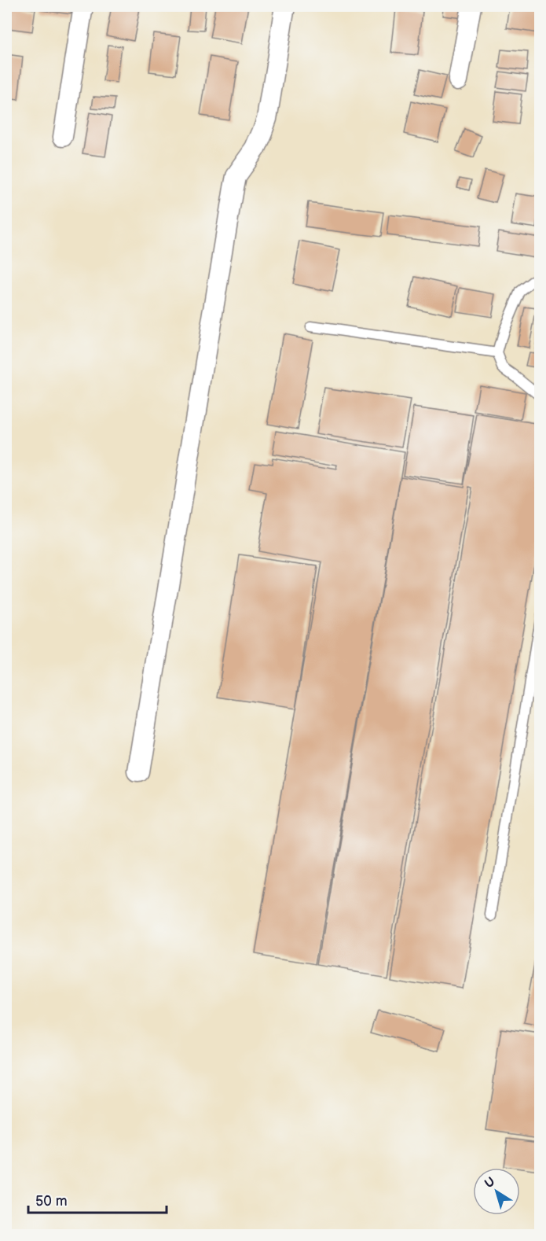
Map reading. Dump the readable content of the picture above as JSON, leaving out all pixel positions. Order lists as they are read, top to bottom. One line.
{"scale_bar":"50 m","north":"top left"}
